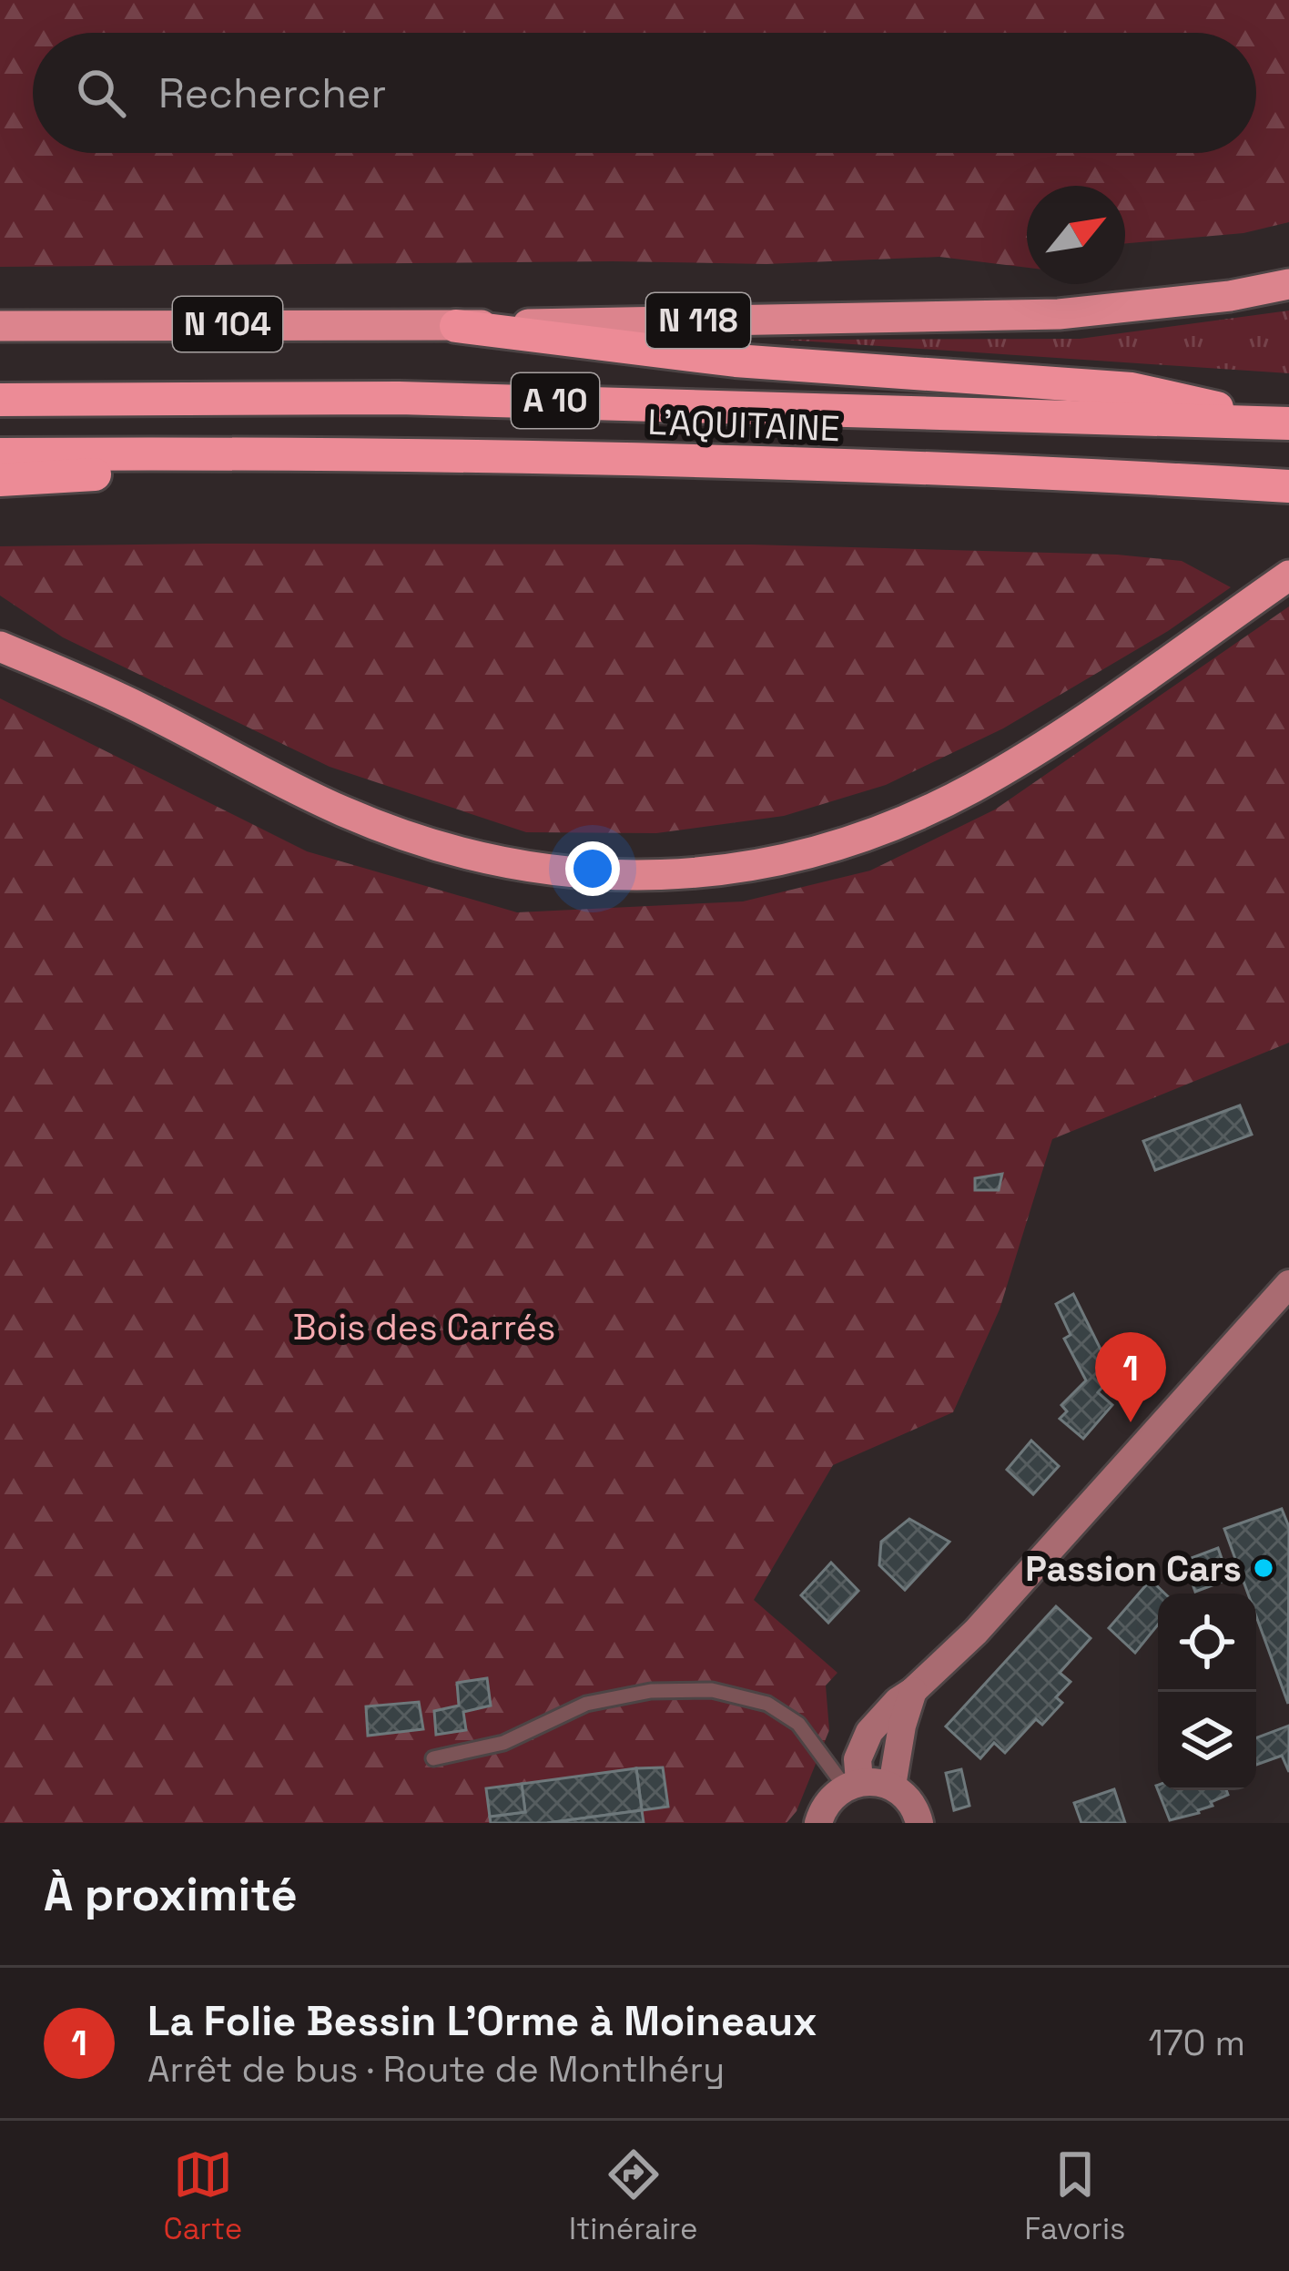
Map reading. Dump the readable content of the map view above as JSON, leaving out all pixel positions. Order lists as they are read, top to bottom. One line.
{"streets":{"highway":["N 118","N 104","A 10","L'AQUITAINE"]},"crossings":[["N 118","N 104"]],"parks":["Bois des Carrés"],"places":["Passion Cars"],"north":"top right","page":{"search":"Rechercher","pins":"1","heading":"À proximité","list":[{"mark":"1","name":"La Folie Bessin L'Orme à Moineaux","note":"Arrêt de bus · Route de Montlhéry","value":"170 m"}],"nav":["Carte","Itinéraire","Favoris"]}}
